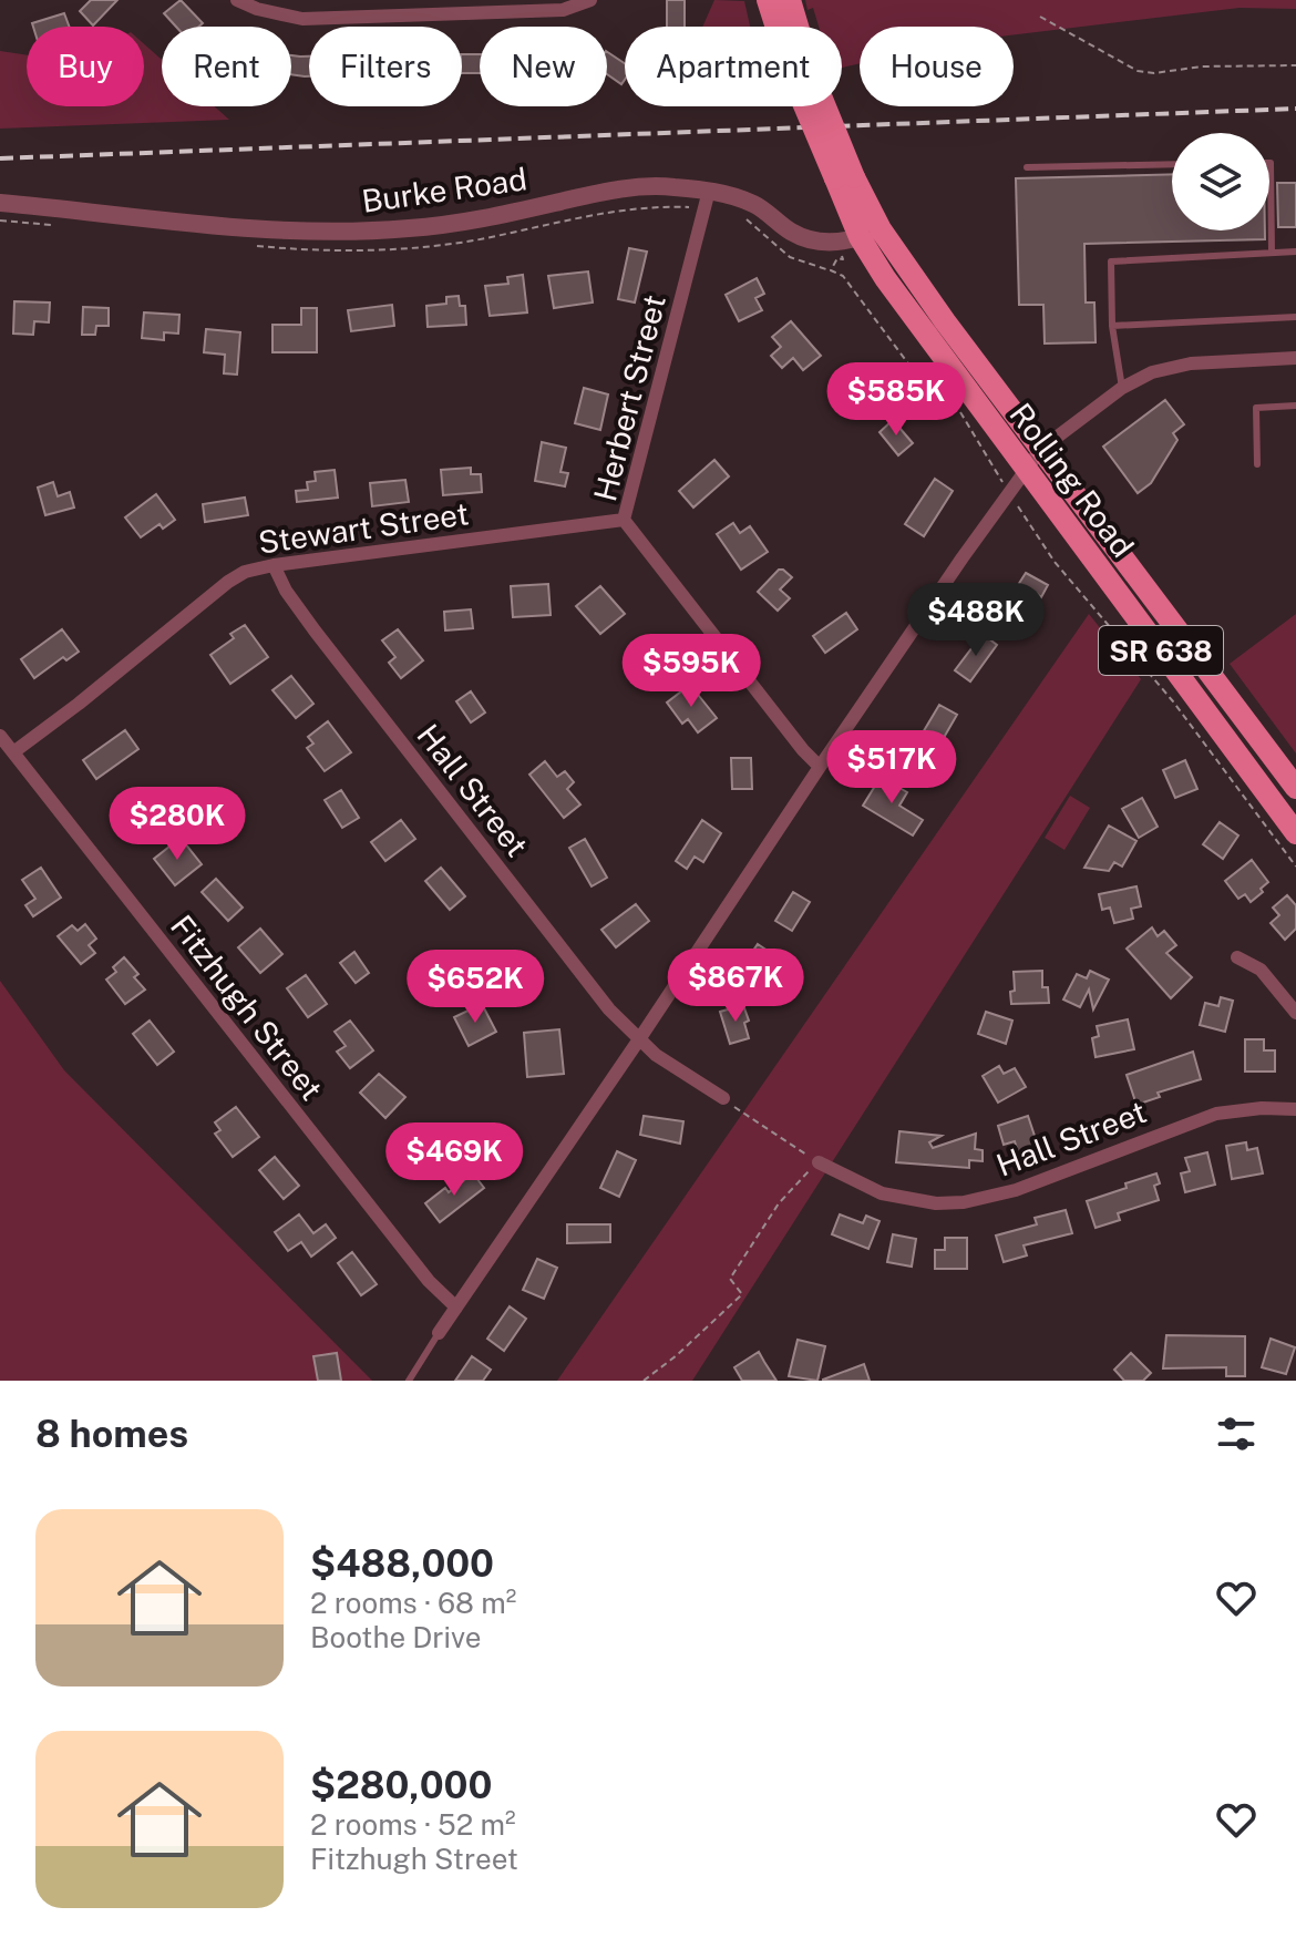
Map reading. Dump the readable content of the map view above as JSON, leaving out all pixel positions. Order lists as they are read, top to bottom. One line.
{"streets":{"main road":["Rolling Road","SR 638"],"street":["Burke Road","Herbert Street","Stewart Street","Hall Street","Fitzhugh Street"]},"crossings":[["Burke Road","Herbert Street"],["Burke Road","Rolling Road"],["Herbert Street","Stewart Street"],["Stewart Street","Hall Street"],["Stewart Street","Fitzhugh Street"]],"page":{"chip":["Buy","Rent","Filters","New","Apartment","House"],"price":["$585K","$488K","$595K","$517K","$280K","$867K","$652K","$469K"],"heading":"8 homes","list":[{"name":"$488,000","note":"2 rooms · 68 m² · Boothe Drive"},{"name":"$280,000","note":"2 rooms · 52 m² · Fitzhugh Street"}]}}
